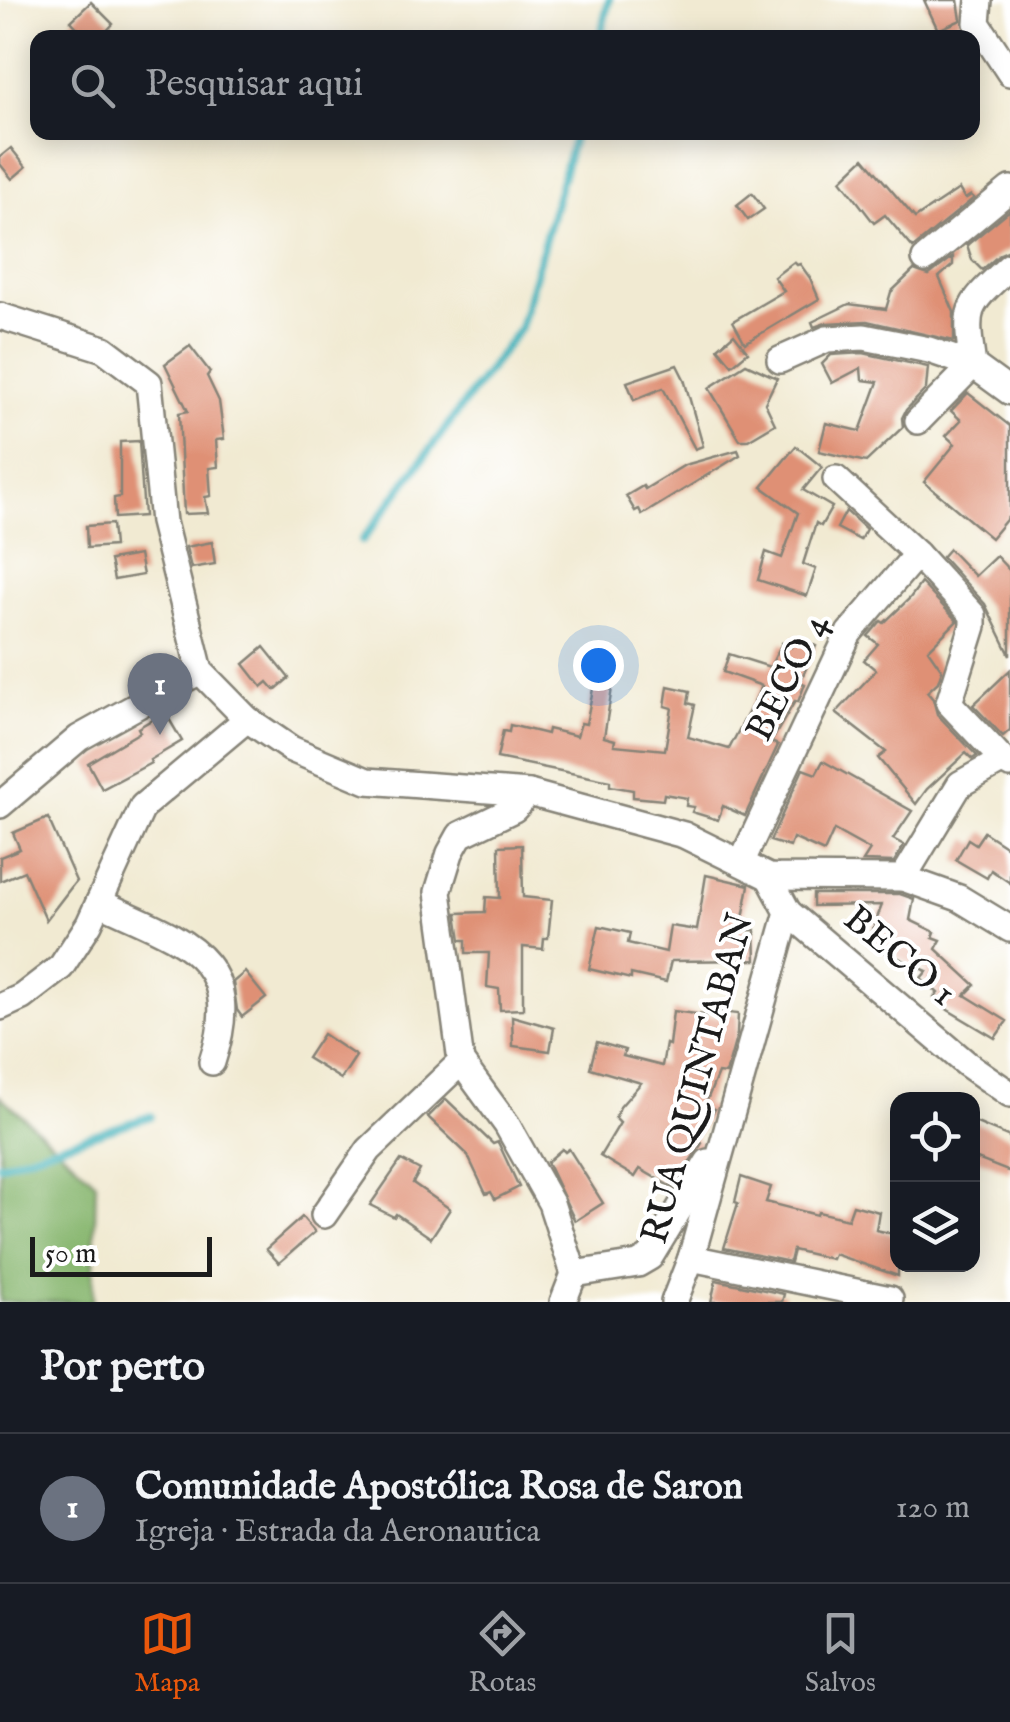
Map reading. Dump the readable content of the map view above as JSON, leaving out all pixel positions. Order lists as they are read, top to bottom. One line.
{"streets":{"street":["BECO 4","BECO 1","RUA QUINTABAN"]},"crossings":[["BECO 1","RUA QUINTABAN"]],"scale_bar":"50 m","page":{"search":"Pesquisar aqui","pins":"1","scale":"50 m","heading":"Por perto","list":[{"mark":"1","name":"Comunidade Apostólica Rosa de Saron","note":"Igreja · Estrada da Aeronautica","value":"120 m"}],"nav":["Mapa","Rotas","Salvos"]}}
